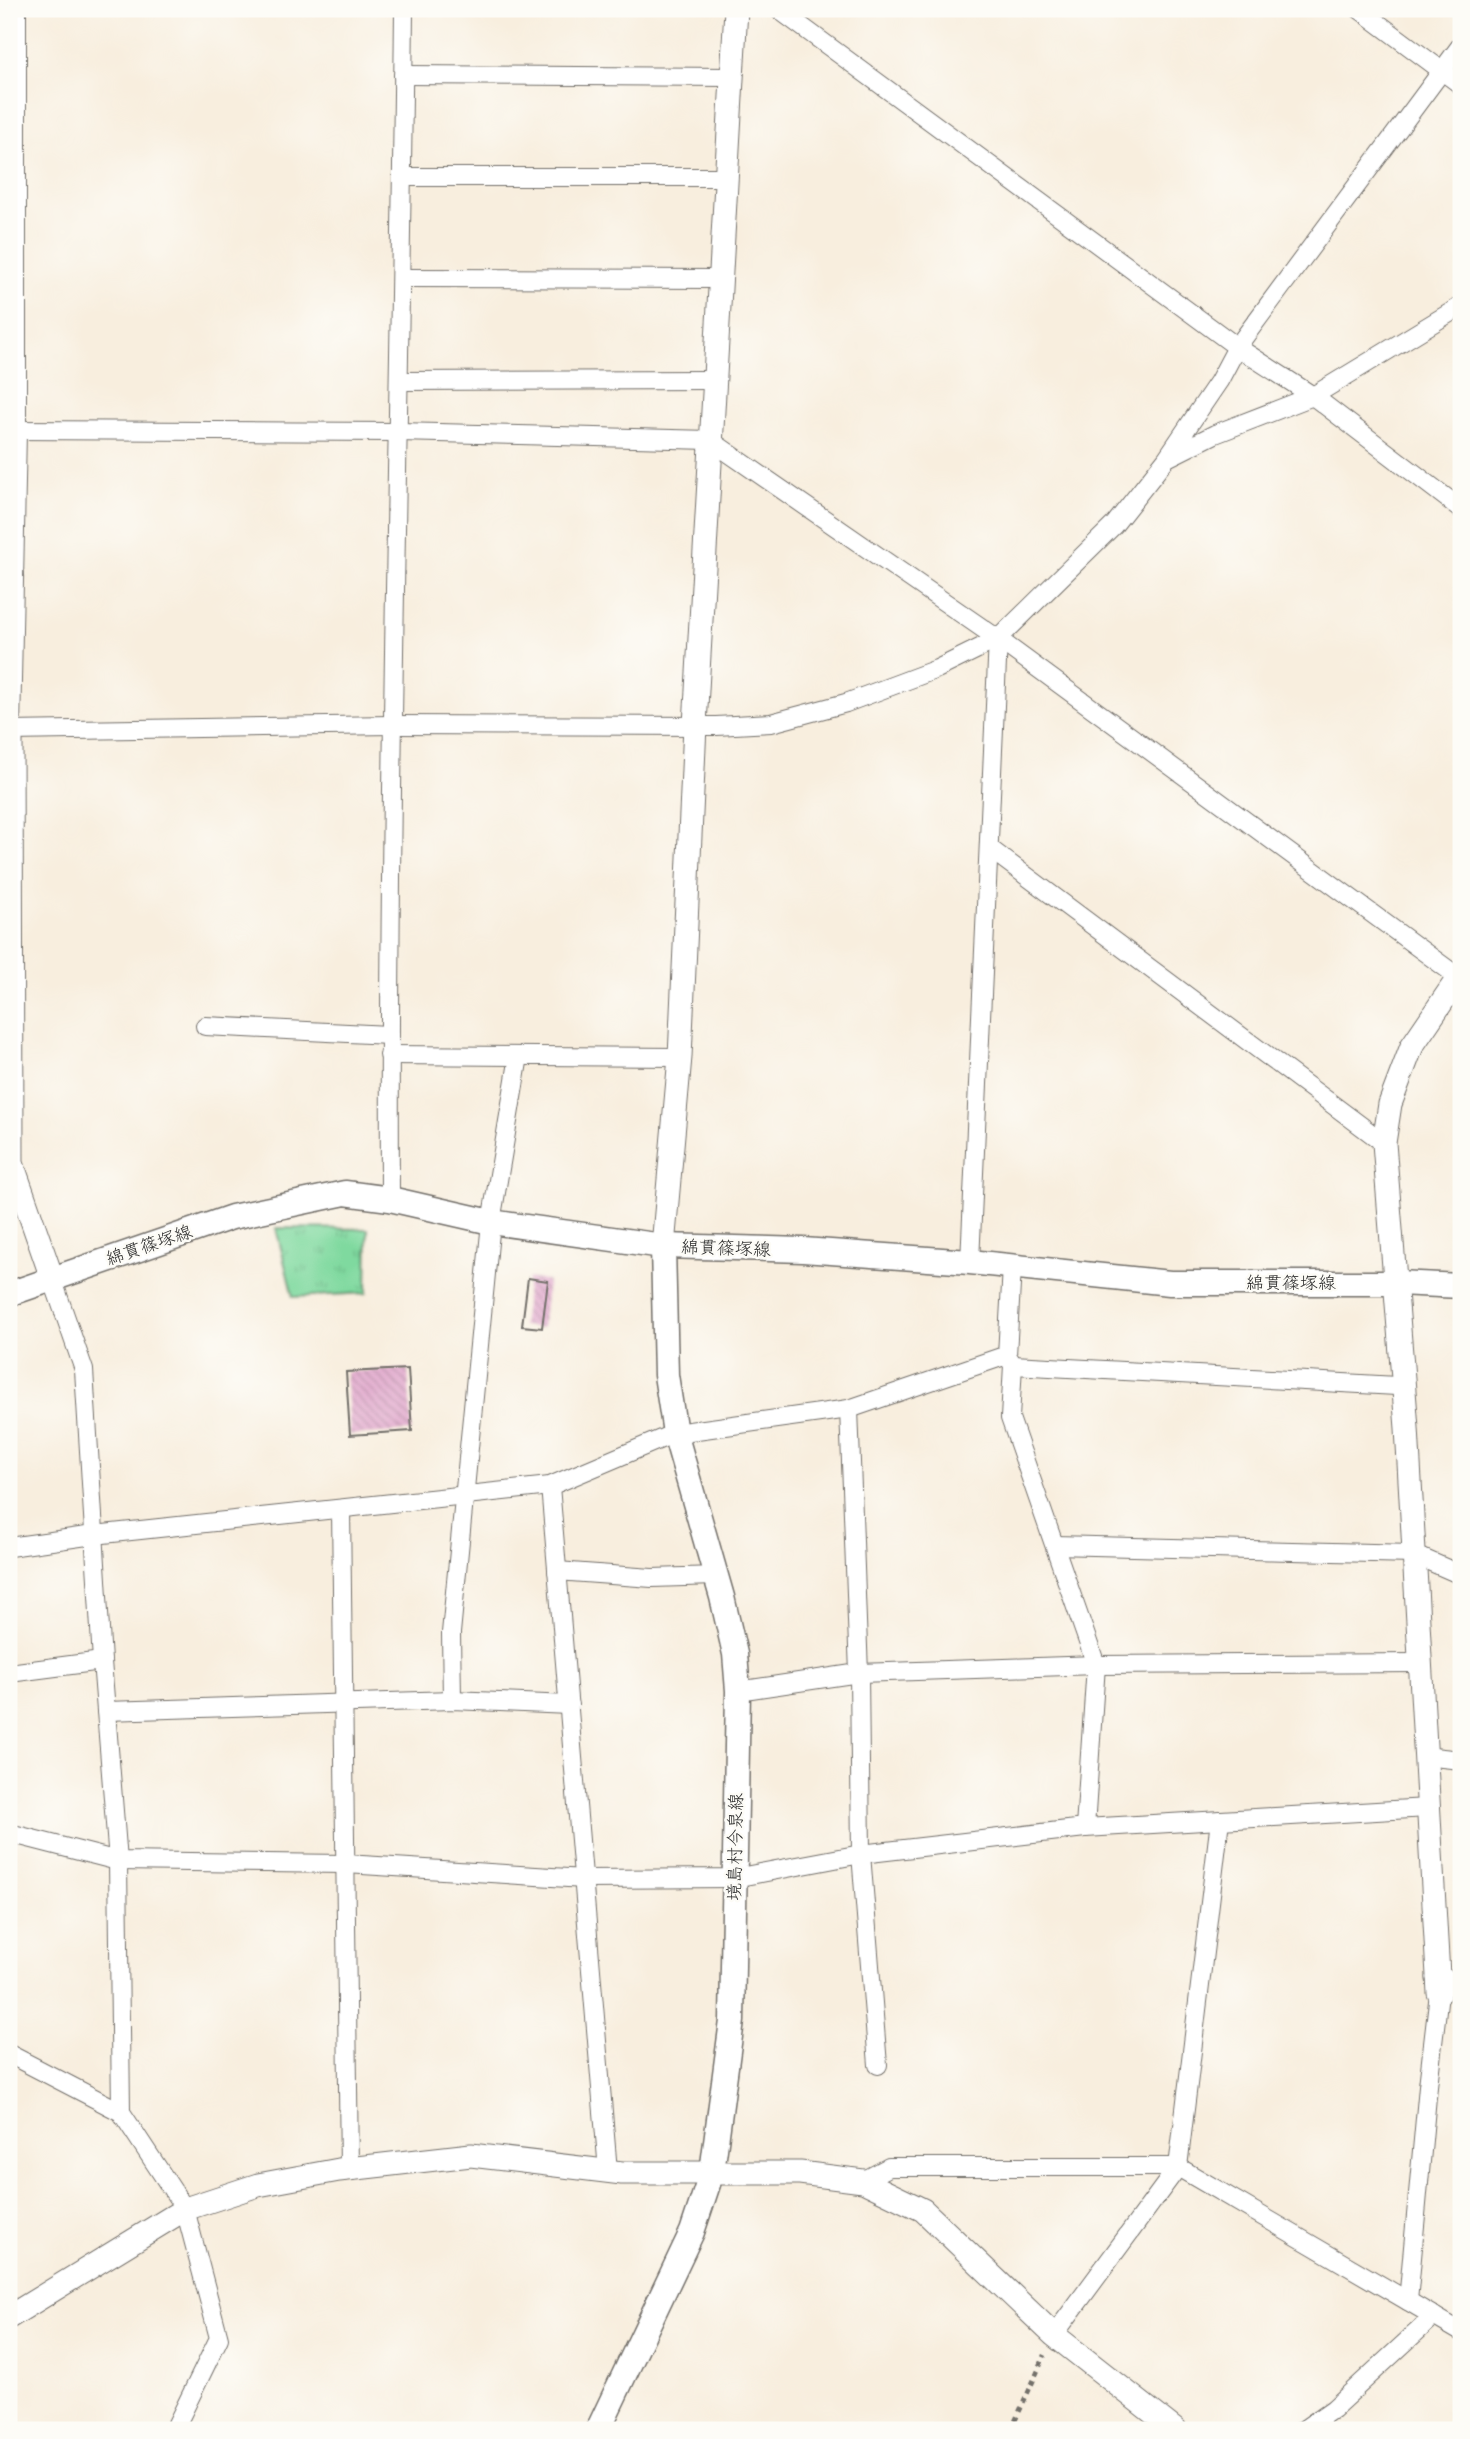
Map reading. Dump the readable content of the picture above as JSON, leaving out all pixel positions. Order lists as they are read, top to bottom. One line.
{"streets":{"main road":["綿貫篠塚線","境島村今泉線"]},"crossings":[["綿貫篠塚線","境島村今泉線"]]}
